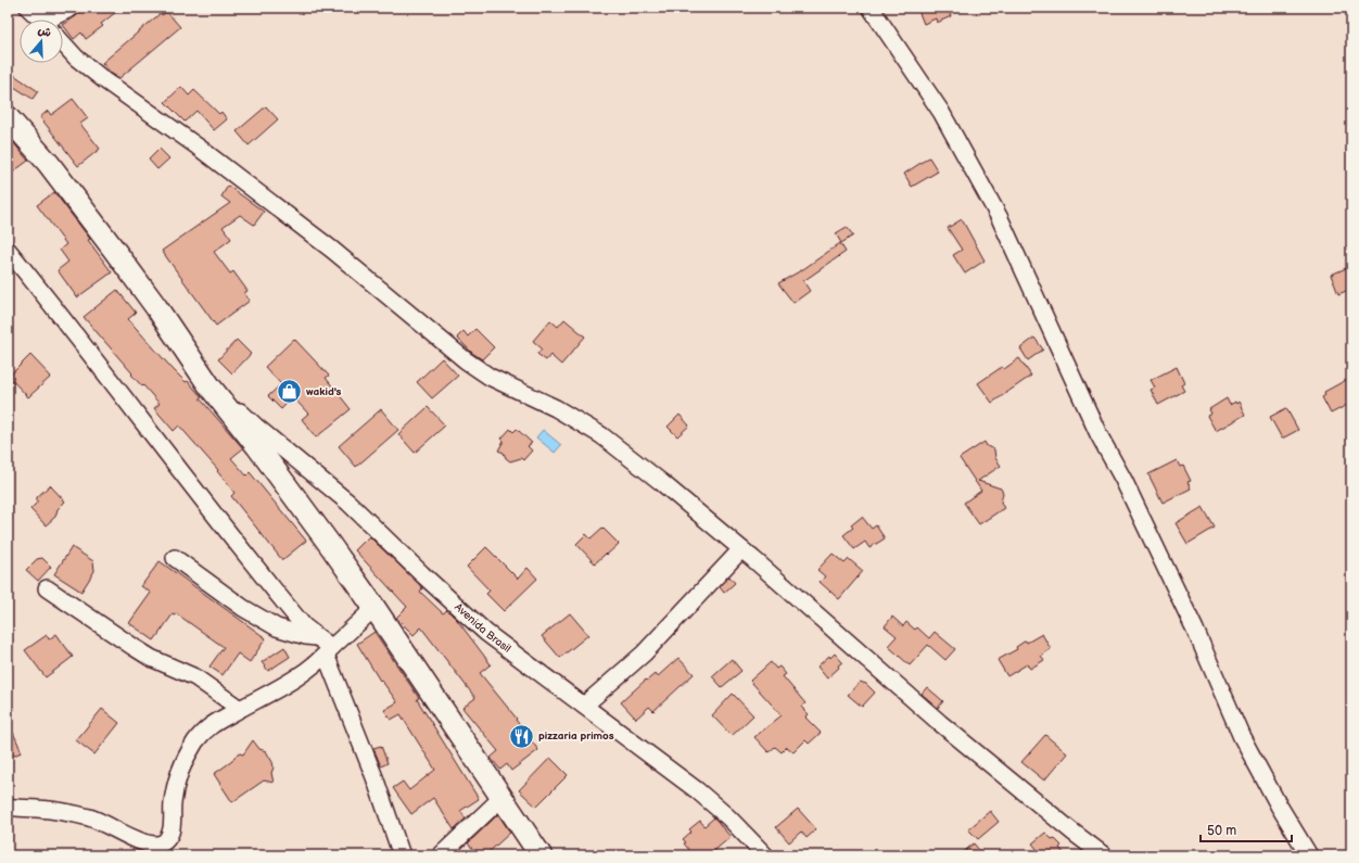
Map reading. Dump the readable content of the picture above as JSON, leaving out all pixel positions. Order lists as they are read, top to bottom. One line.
{"streets":{"street":["Avenida Brasil"]},"places":{"shop":["wakid's"],"restaurant":["pizzaria primos"]},"scale_bar":"50 m","north":"top"}
